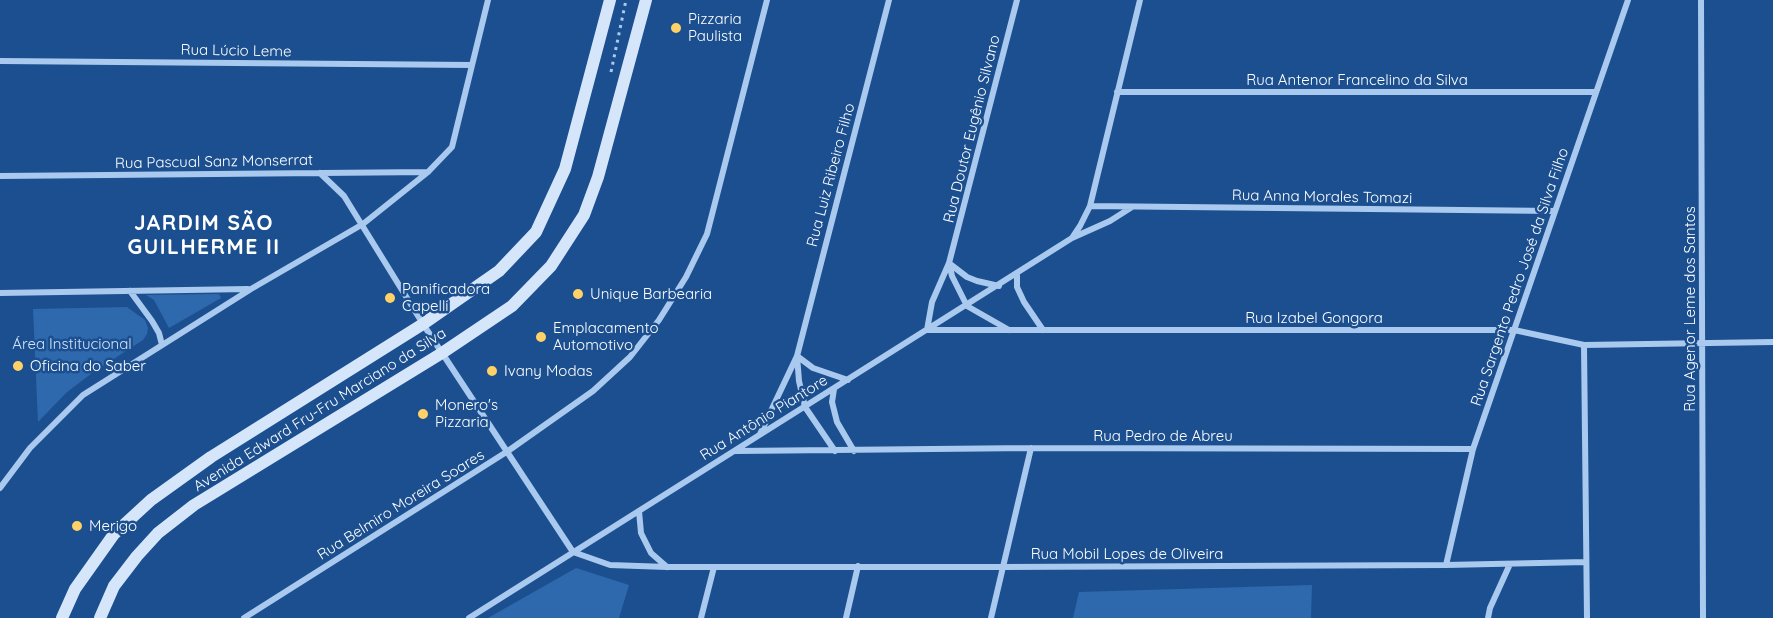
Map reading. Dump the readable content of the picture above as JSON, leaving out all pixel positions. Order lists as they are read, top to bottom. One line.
{"streets":{"main road":["Avenida Edward Fru-Fru Marciano da Silva"],"street":["Rua Lúcio Leme","Rua Antenor Francelino da Silva","Rua Doutor Eugênio Silvano","Rua Pascual Sanz Monserrat","Rua Luiz Ribeiro Filho","Rua Anna Morales Tomazi","Rua Sargento Pedro José da Silva Filho","Rua Agenor Leme dos Santos","Rua Izabel Gongora","Rua Antônio Piantore","Rua Pedro de Abreu","Rua Belmiro Moreira Soares","Rua Mobil Lopes de Oliveira"]},"crossings":[["Rua Antenor Francelino da Silva","Rua Sargento Pedro José da Silva Filho"],["Rua Antenor Francelino da Silva","Rua Antônio Piantore"],["Rua Doutor Eugênio Silvano","Rua Izabel Gongora"],["Rua Doutor Eugênio Silvano","Rua Antônio Piantore"],["Rua Luiz Ribeiro Filho","Rua Antônio Piantore"],["Rua Anna Morales Tomazi","Rua Sargento Pedro José da Silva Filho"],["Rua Anna Morales Tomazi","Rua Antônio Piantore"],["Rua Sargento Pedro José da Silva Filho","Rua Izabel Gongora"],["Rua Sargento Pedro José da Silva Filho","Rua Pedro de Abreu"],["Rua Sargento Pedro José da Silva Filho","Rua Mobil Lopes de Oliveira"],["Rua Agenor Leme dos Santos","Rua Izabel Gongora"],["Rua Izabel Gongora","Rua Antônio Piantore"],["Rua Antônio Piantore","Rua Pedro de Abreu"],["Rua Antônio Piantore","Rua Mobil Lopes de Oliveira"]],"districts":["JARDIM SÃO GUILHERME II"],"parks":["Área Institucional"],"places":["Pizzaria Paulista","Unique Barbearia","Panificadora Capelli","Emplacamento Automotivo","Oficina do Saber","Ivany Modas","Monero's Pizzaria","Merigo"]}
